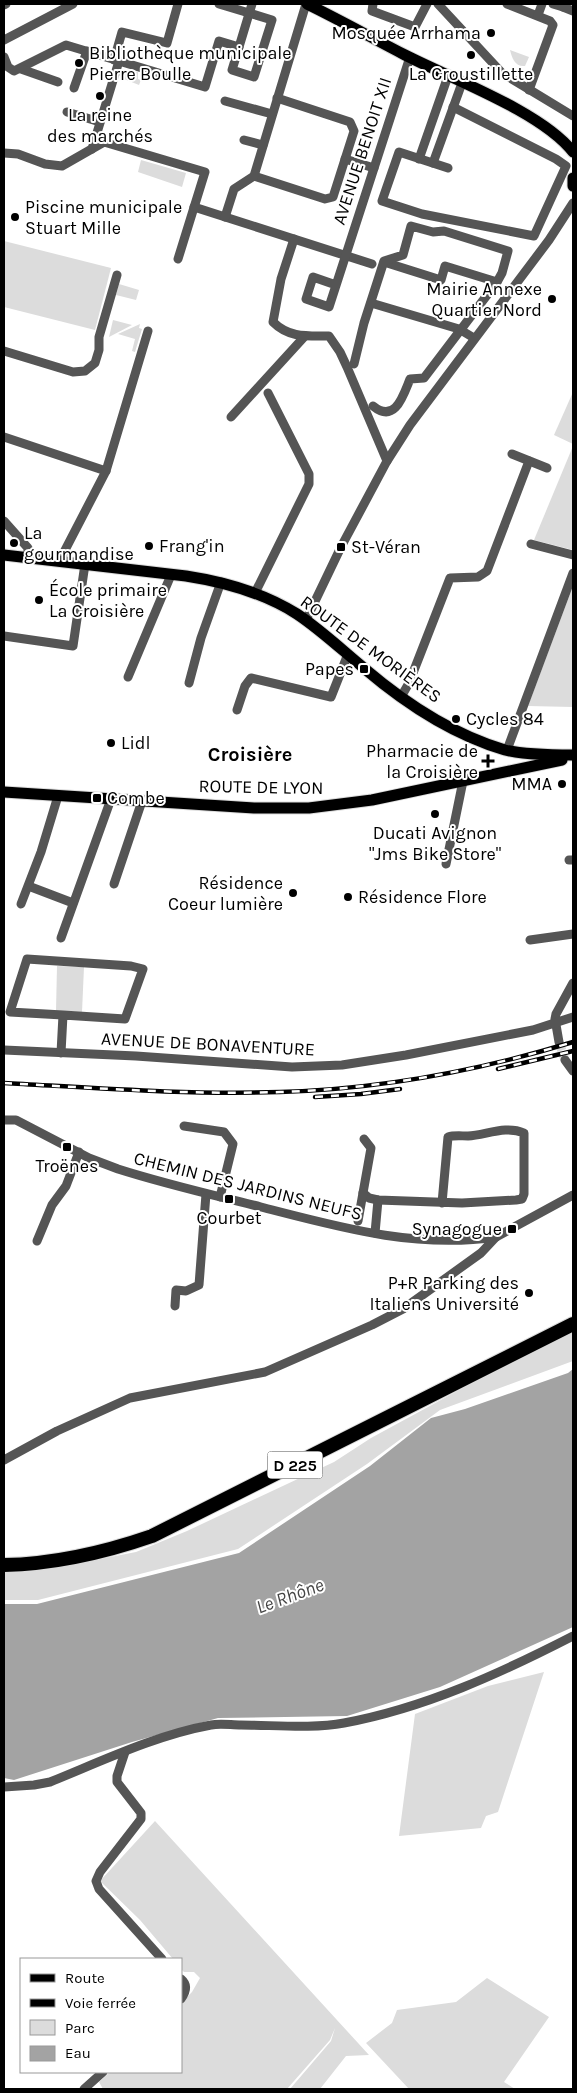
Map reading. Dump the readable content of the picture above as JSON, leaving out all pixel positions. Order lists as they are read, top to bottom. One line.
{"streets":{"highway":["D 225"],"main road":["ROUTE DE MORIÈRES","ROUTE DE LYON"],"street":["AVENUE BENOIT XII","AVENUE DE BONAVENTURE","CHEMIN DES JARDINS NEUFS"]},"crossings":[["ROUTE DE MORIÈRES","ROUTE DE LYON"]],"districts":["Croisière"],"water":["Le Rhône"],"places":{"other":["Mosquée Arrhama","La Croustillette","Bibliothèque municipale Pierre Boulle","La reine des marchés","Piscine municipale Stuart Mille","Mairie Annexe Quartier Nord","La gourmandise","Frang'in","École primaire La Croisière","Cycles 84","Lidl","MMA","Ducati Avignon \"Jms Bike Store\"","Résidence Coeur lumière","Résidence Flore","P+R Parking des Italiens Université"],"transit":["St-Véran","Papes","Combe","Troënes","Courbet","Synagogue"],"health":["Pharmacie de la Croisière"]},"legend":["Route","Voie ferrée","Parc","Eau"]}
